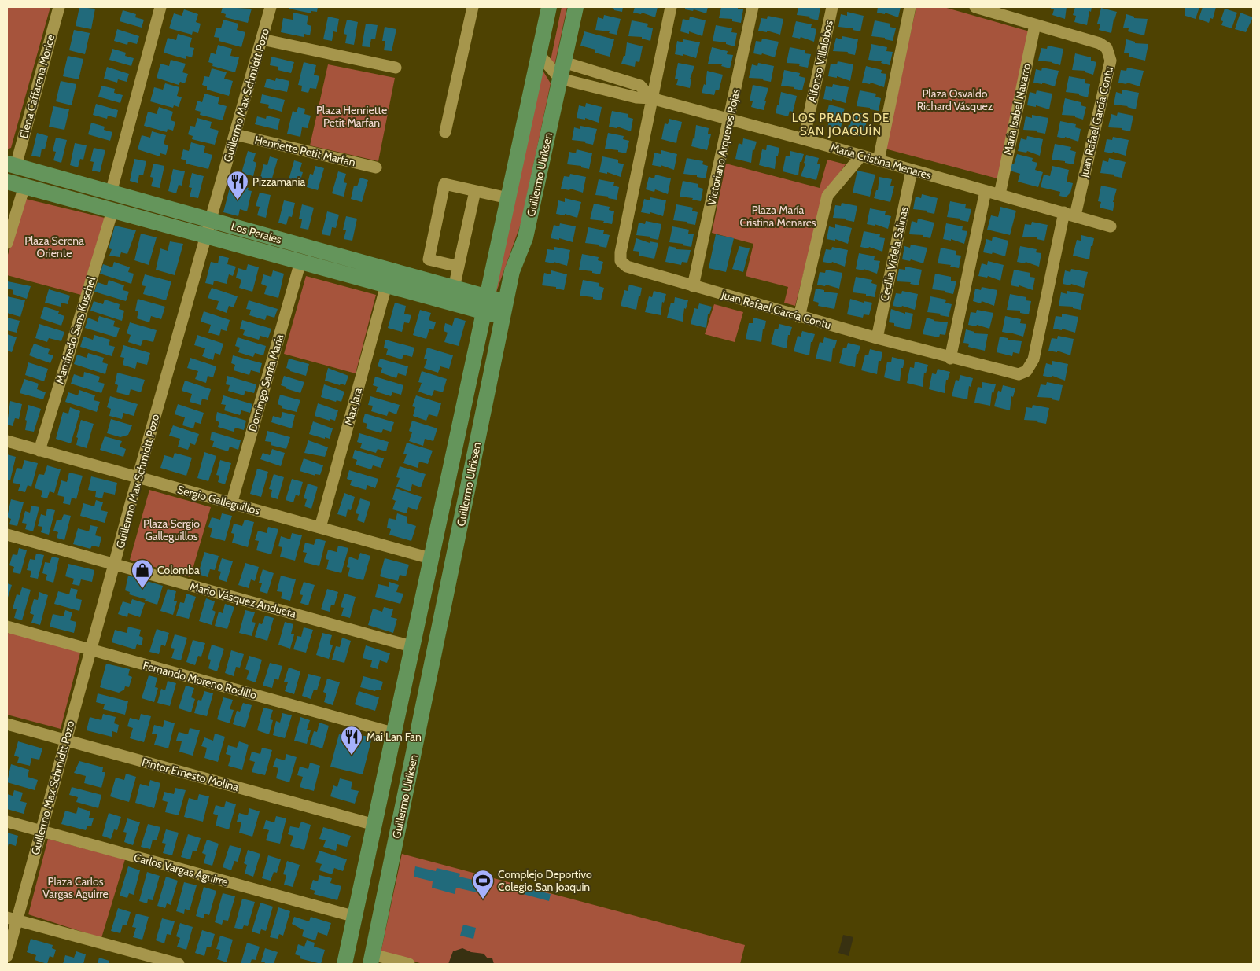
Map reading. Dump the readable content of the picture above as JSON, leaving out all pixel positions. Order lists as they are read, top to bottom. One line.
{"streets":{"main road":["Guillermo Ulriksen","Los Perales"],"street":["Alfonso Villalobos","Elena Caffarena Morice","Guillermo Max Schmidtt Pozo","María Isabel Navarro","Juan Rafael García Contu","Victoriano Arqueros Rojas","Henriette Petit Marfan","María Cristina Menares","Cecilia Videla Salinas","Mamfredo Sans Kuschel","Domingo Santa María","Max Jara","Sergio Galleguillos","Mario Vásquez Andueta","Fernando Moreno Rodillo","Pintor Ernesto Molina","Carlos Vargas Aguirre"]},"crossings":[["Alfonso Villalobos","María Cristina Menares"],["Elena Caffarena Morice","Los Perales"],["Guillermo Max Schmidtt Pozo","Henriette Petit Marfan"],["Guillermo Max Schmidtt Pozo","Los Perales"],["Guillermo Max Schmidtt Pozo","Sergio Galleguillos"],["Guillermo Max Schmidtt Pozo","Mario Vásquez Andueta"],["Guillermo Max Schmidtt Pozo","Fernando Moreno Rodillo"],["Guillermo Max Schmidtt Pozo","Pintor Ernesto Molina"],["Guillermo Max Schmidtt Pozo","Carlos Vargas Aguirre"],["María Isabel Navarro","Juan Rafael García Contu"],["María Isabel Navarro","María Cristina Menares"],["Juan Rafael García Contu","Victoriano Arqueros Rojas"],["Juan Rafael García Contu","María Cristina Menares"],["Juan Rafael García Contu","Cecilia Videla Salinas"],["Victoriano Arqueros Rojas","María Cristina Menares"],["María Cristina Menares","Guillermo Ulriksen"],["María Cristina Menares","Cecilia Videla Salinas"],["Guillermo Ulriksen","Los Perales"],["Guillermo Ulriksen","Sergio Galleguillos"],["Guillermo Ulriksen","Mario Vásquez Andueta"],["Guillermo Ulriksen","Fernando Moreno Rodillo"],["Guillermo Ulriksen","Pintor Ernesto Molina"],["Guillermo Ulriksen","Carlos Vargas Aguirre"],["Los Perales","Mamfredo Sans Kuschel"],["Los Perales","Domingo Santa María"],["Los Perales","Max Jara"],["Mamfredo Sans Kuschel","Sergio Galleguillos"],["Domingo Santa María","Sergio Galleguillos"],["Max Jara","Sergio Galleguillos"]],"districts":["LOS PRADOS DE SAN JOAQUÍN"],"parks":["Plaza Osvaldo Richard Vásquez","Plaza Henriette Petit Marfan","Plaza María Cristina Menares","Plaza Serena Oriente","Plaza Sergio Galleguillos","Plaza Carlos Vargas Aguirre"],"places":{"restaurant":["Pizzamania","Mai Lan Fan"],"shop":["Colomba"],"sports":["Complejo Deportivo Colegio San Joaquin"]}}
